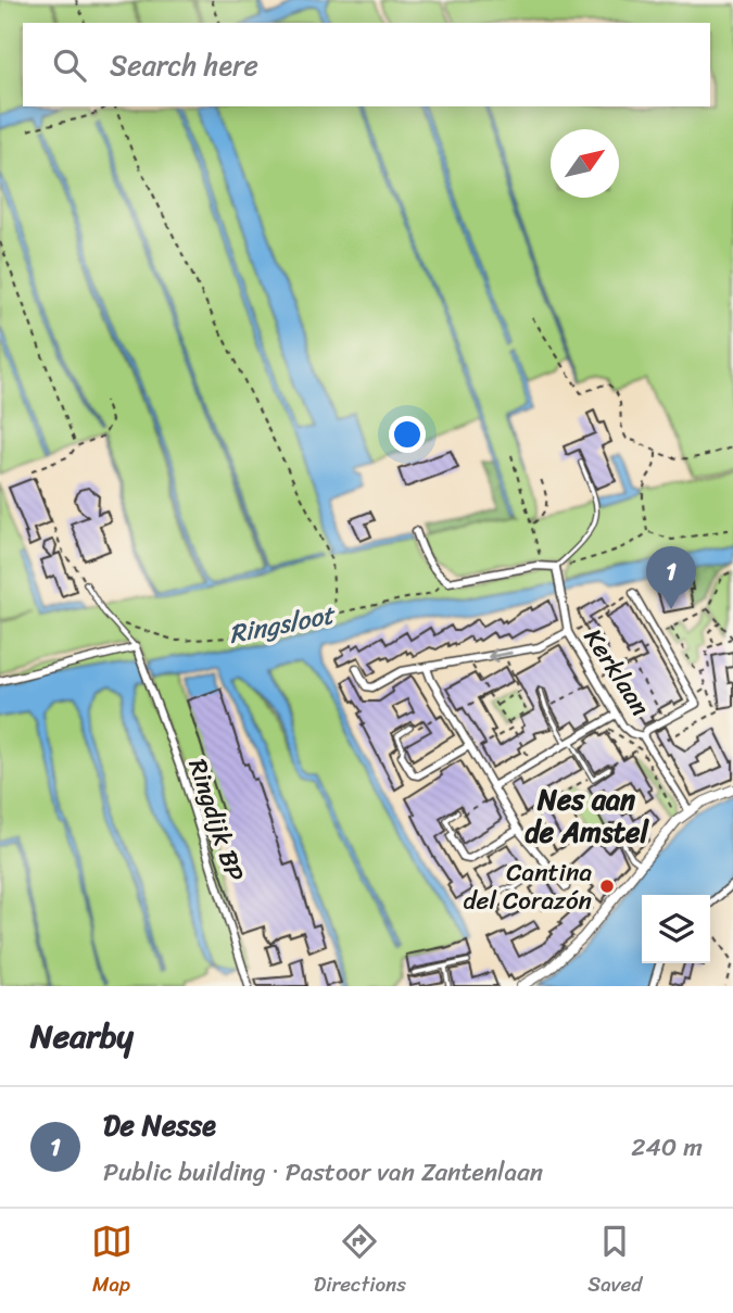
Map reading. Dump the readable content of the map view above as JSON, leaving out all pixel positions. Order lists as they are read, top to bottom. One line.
{"streets":{"street":["Kerklaan","Ringdijk BP"]},"districts":["Nes aan de Amstel"],"water":["Ringsloot"],"places":["Cantina del Corazón"],"north":"top right","page":{"search":"Search here","pins":"1","heading":"Nearby","list":[{"mark":"1","name":"De Nesse","note":"Public building · Pastoor van Zantenlaan","value":"240 m"}],"nav":["Map","Directions","Saved"]}}
